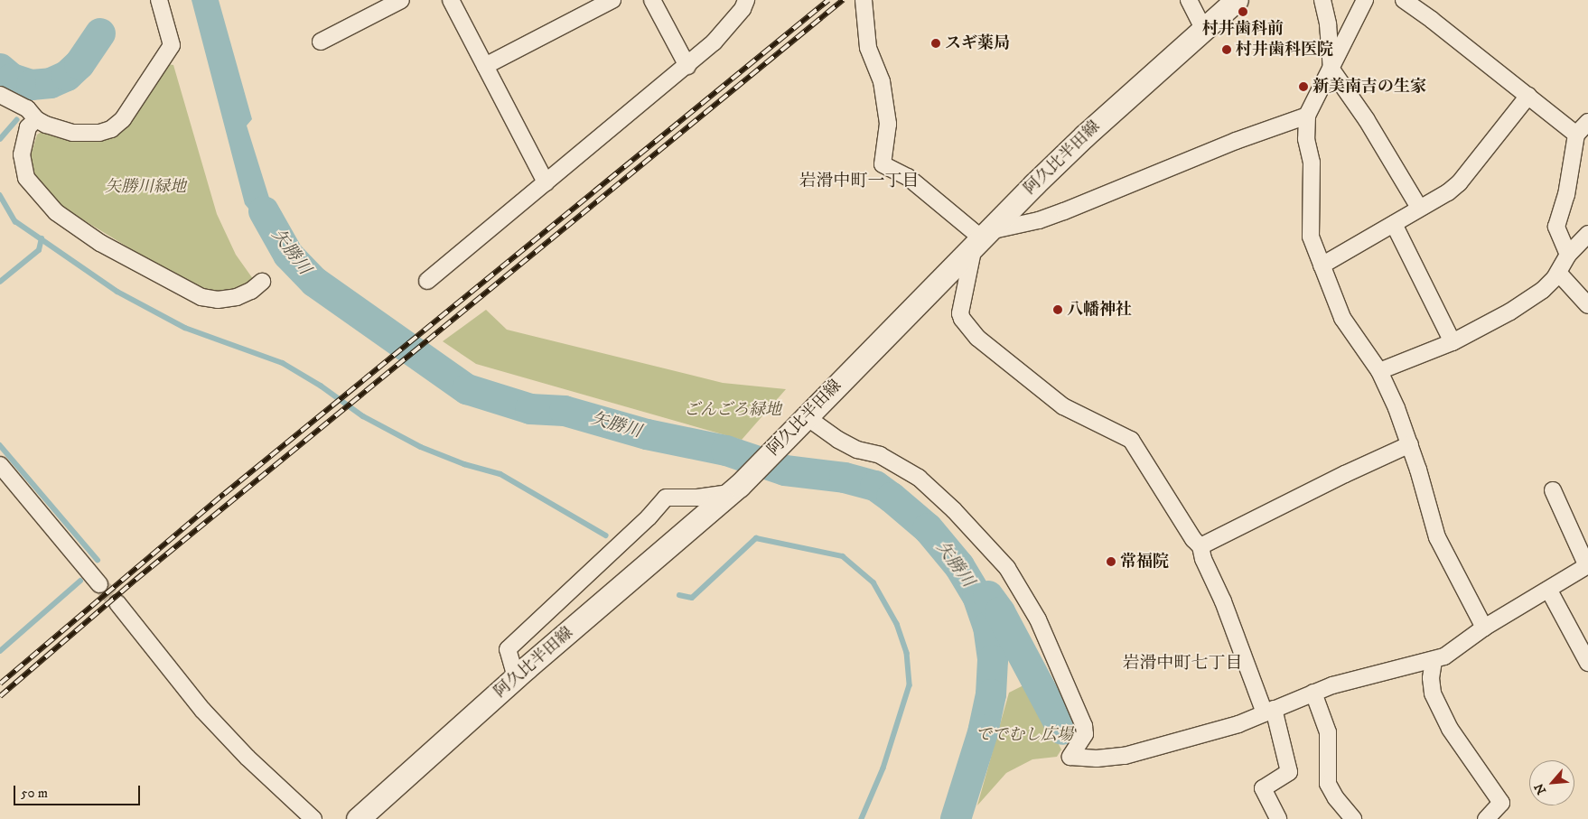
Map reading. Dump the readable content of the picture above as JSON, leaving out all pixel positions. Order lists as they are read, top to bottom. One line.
{"streets":{"main road":["阿久比半田線"]},"districts":["岩滑中町一丁目","岩滑中町七丁目"],"water":["矢勝川"],"parks":["矢勝川緑地","ごんごろ緑地","ででむし広場"],"places":["村井歯科前","スギ薬局","村井歯科医院","新美南吉の生家","八幡神社","常福院"],"scale_bar":"50 m","north":"bottom left"}
